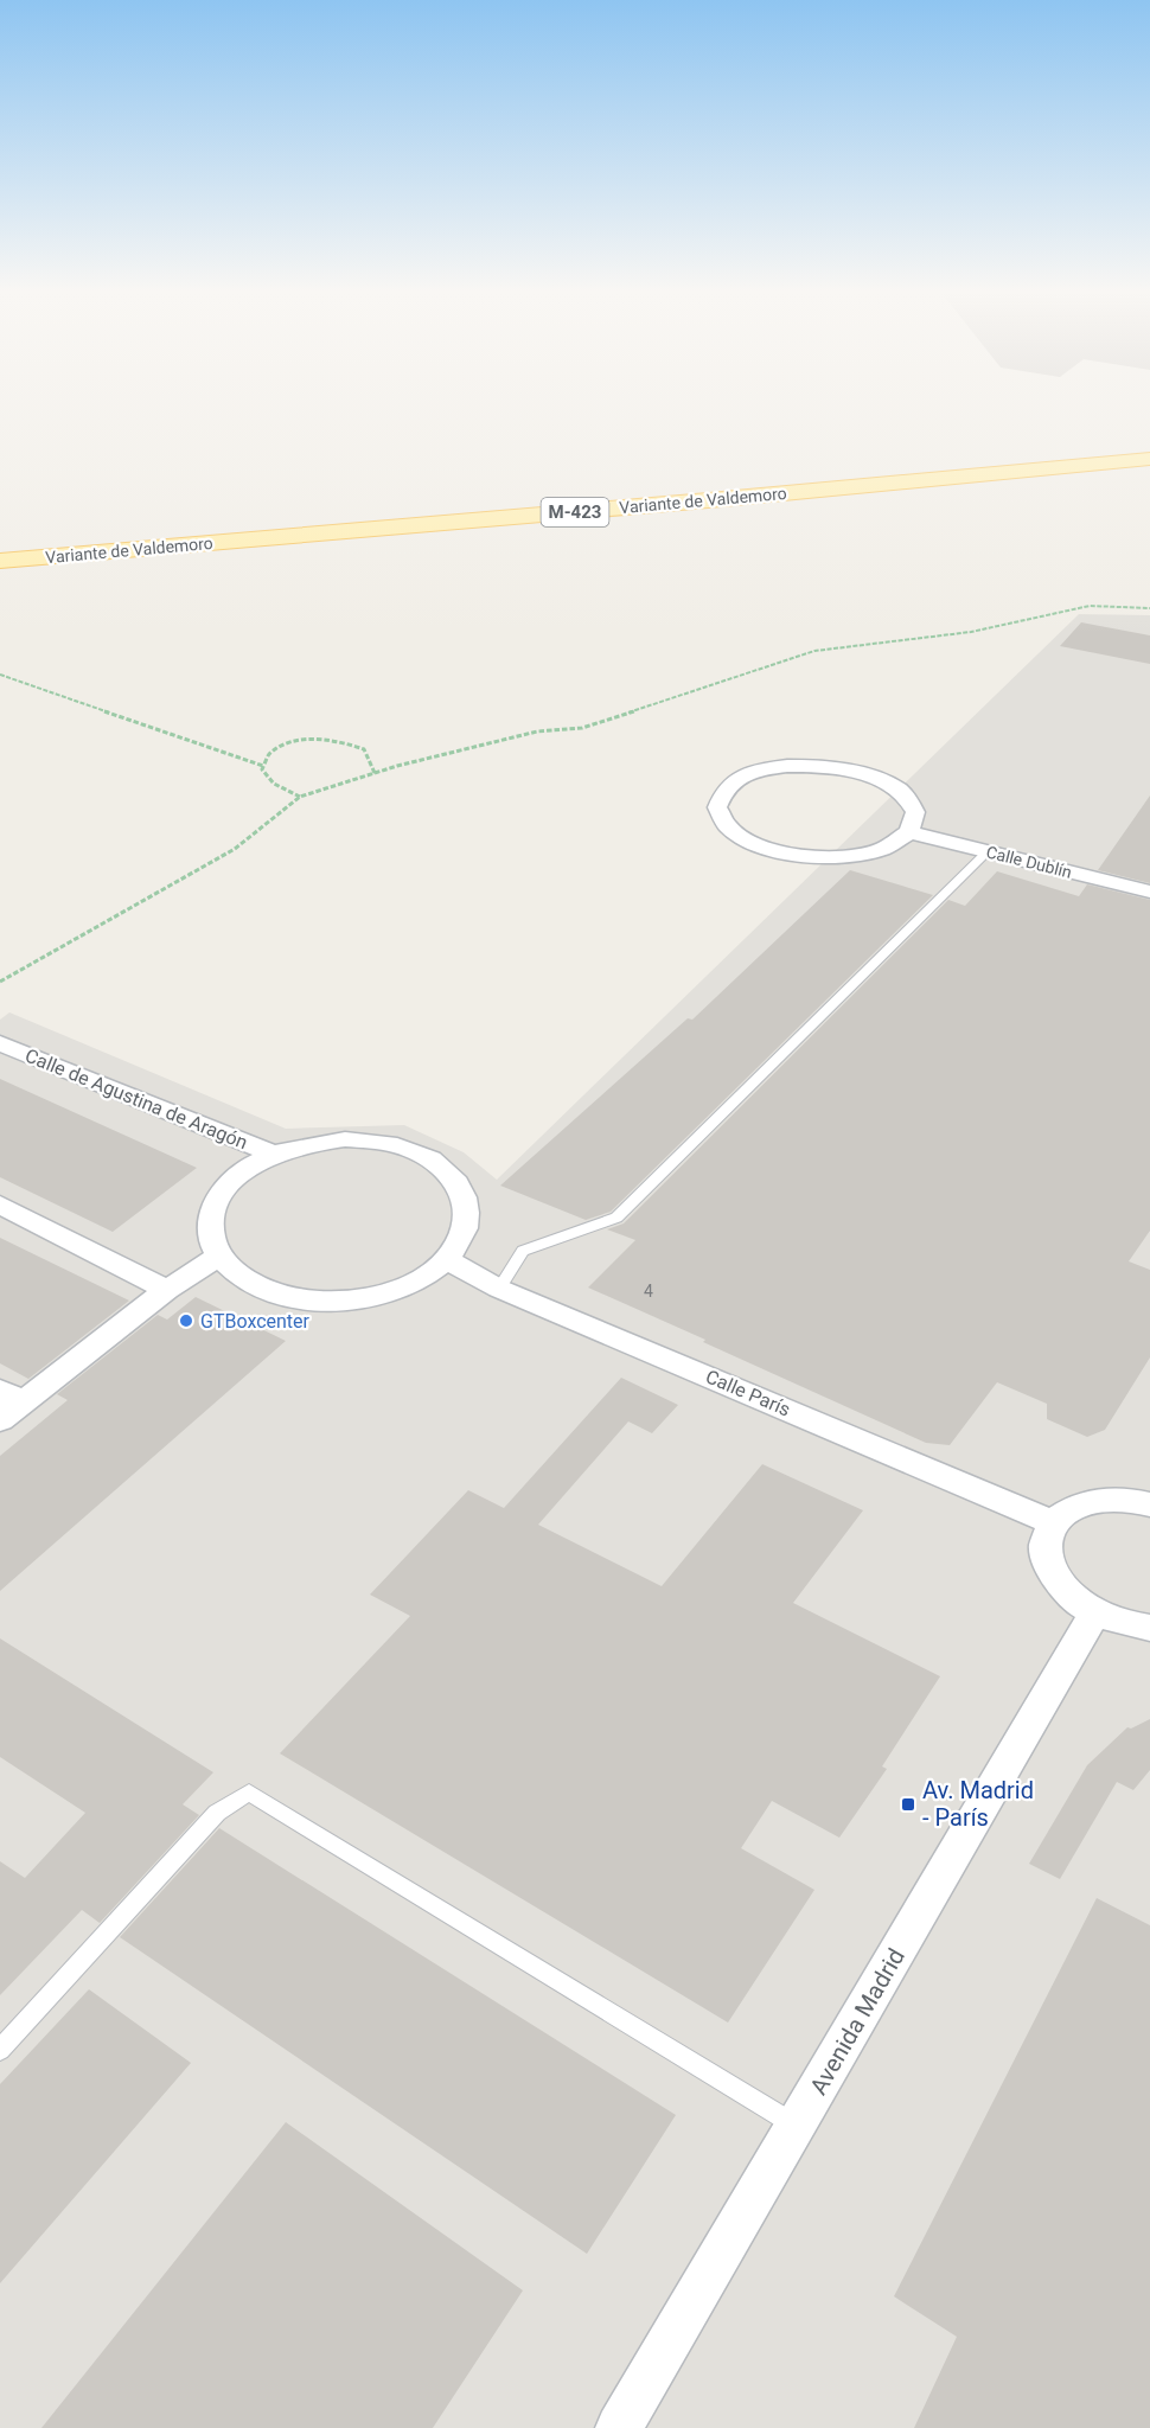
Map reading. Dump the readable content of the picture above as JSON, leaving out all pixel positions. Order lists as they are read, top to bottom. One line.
{"streets":{"main road":["Variante de Valdemoro","M-423"],"street":["Calle Dublín","Calle de Agustina de Aragón","Calle París","Avenida Madrid"]},"crossings":[["Calle de Agustina de Aragón","Calle París"]],"places":{"other":["GTBoxcenter"],"transit":["Av. Madrid - París"]},"house_numbers":["4"]}
